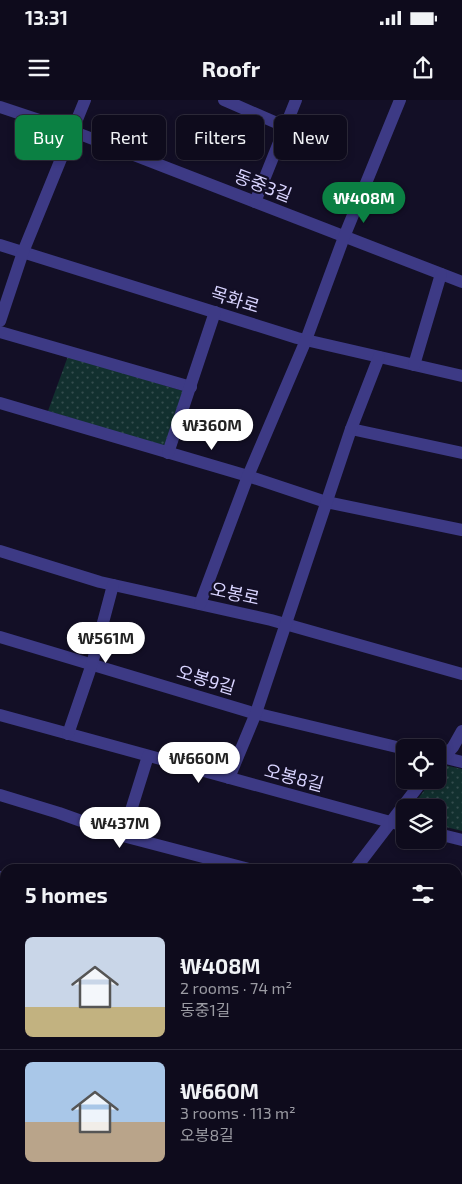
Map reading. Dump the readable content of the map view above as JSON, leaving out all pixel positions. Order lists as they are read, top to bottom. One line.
{"streets":{"street":["동중3길","목화로","오봉로","오봉9길","오봉8길"]},"page":{"status":"13:31","header":"Roofr","chip":["Buy","Rent","Filters","New"],"price":["₩408M","₩360M","₩561M","₩660M","₩437M"],"heading":"5 homes","list":[{"name":"₩408M","note":"2 rooms · 74 m² · 동중1길"},{"name":"₩660M","note":"3 rooms · 113 m² · 오봉8길"}]}}
